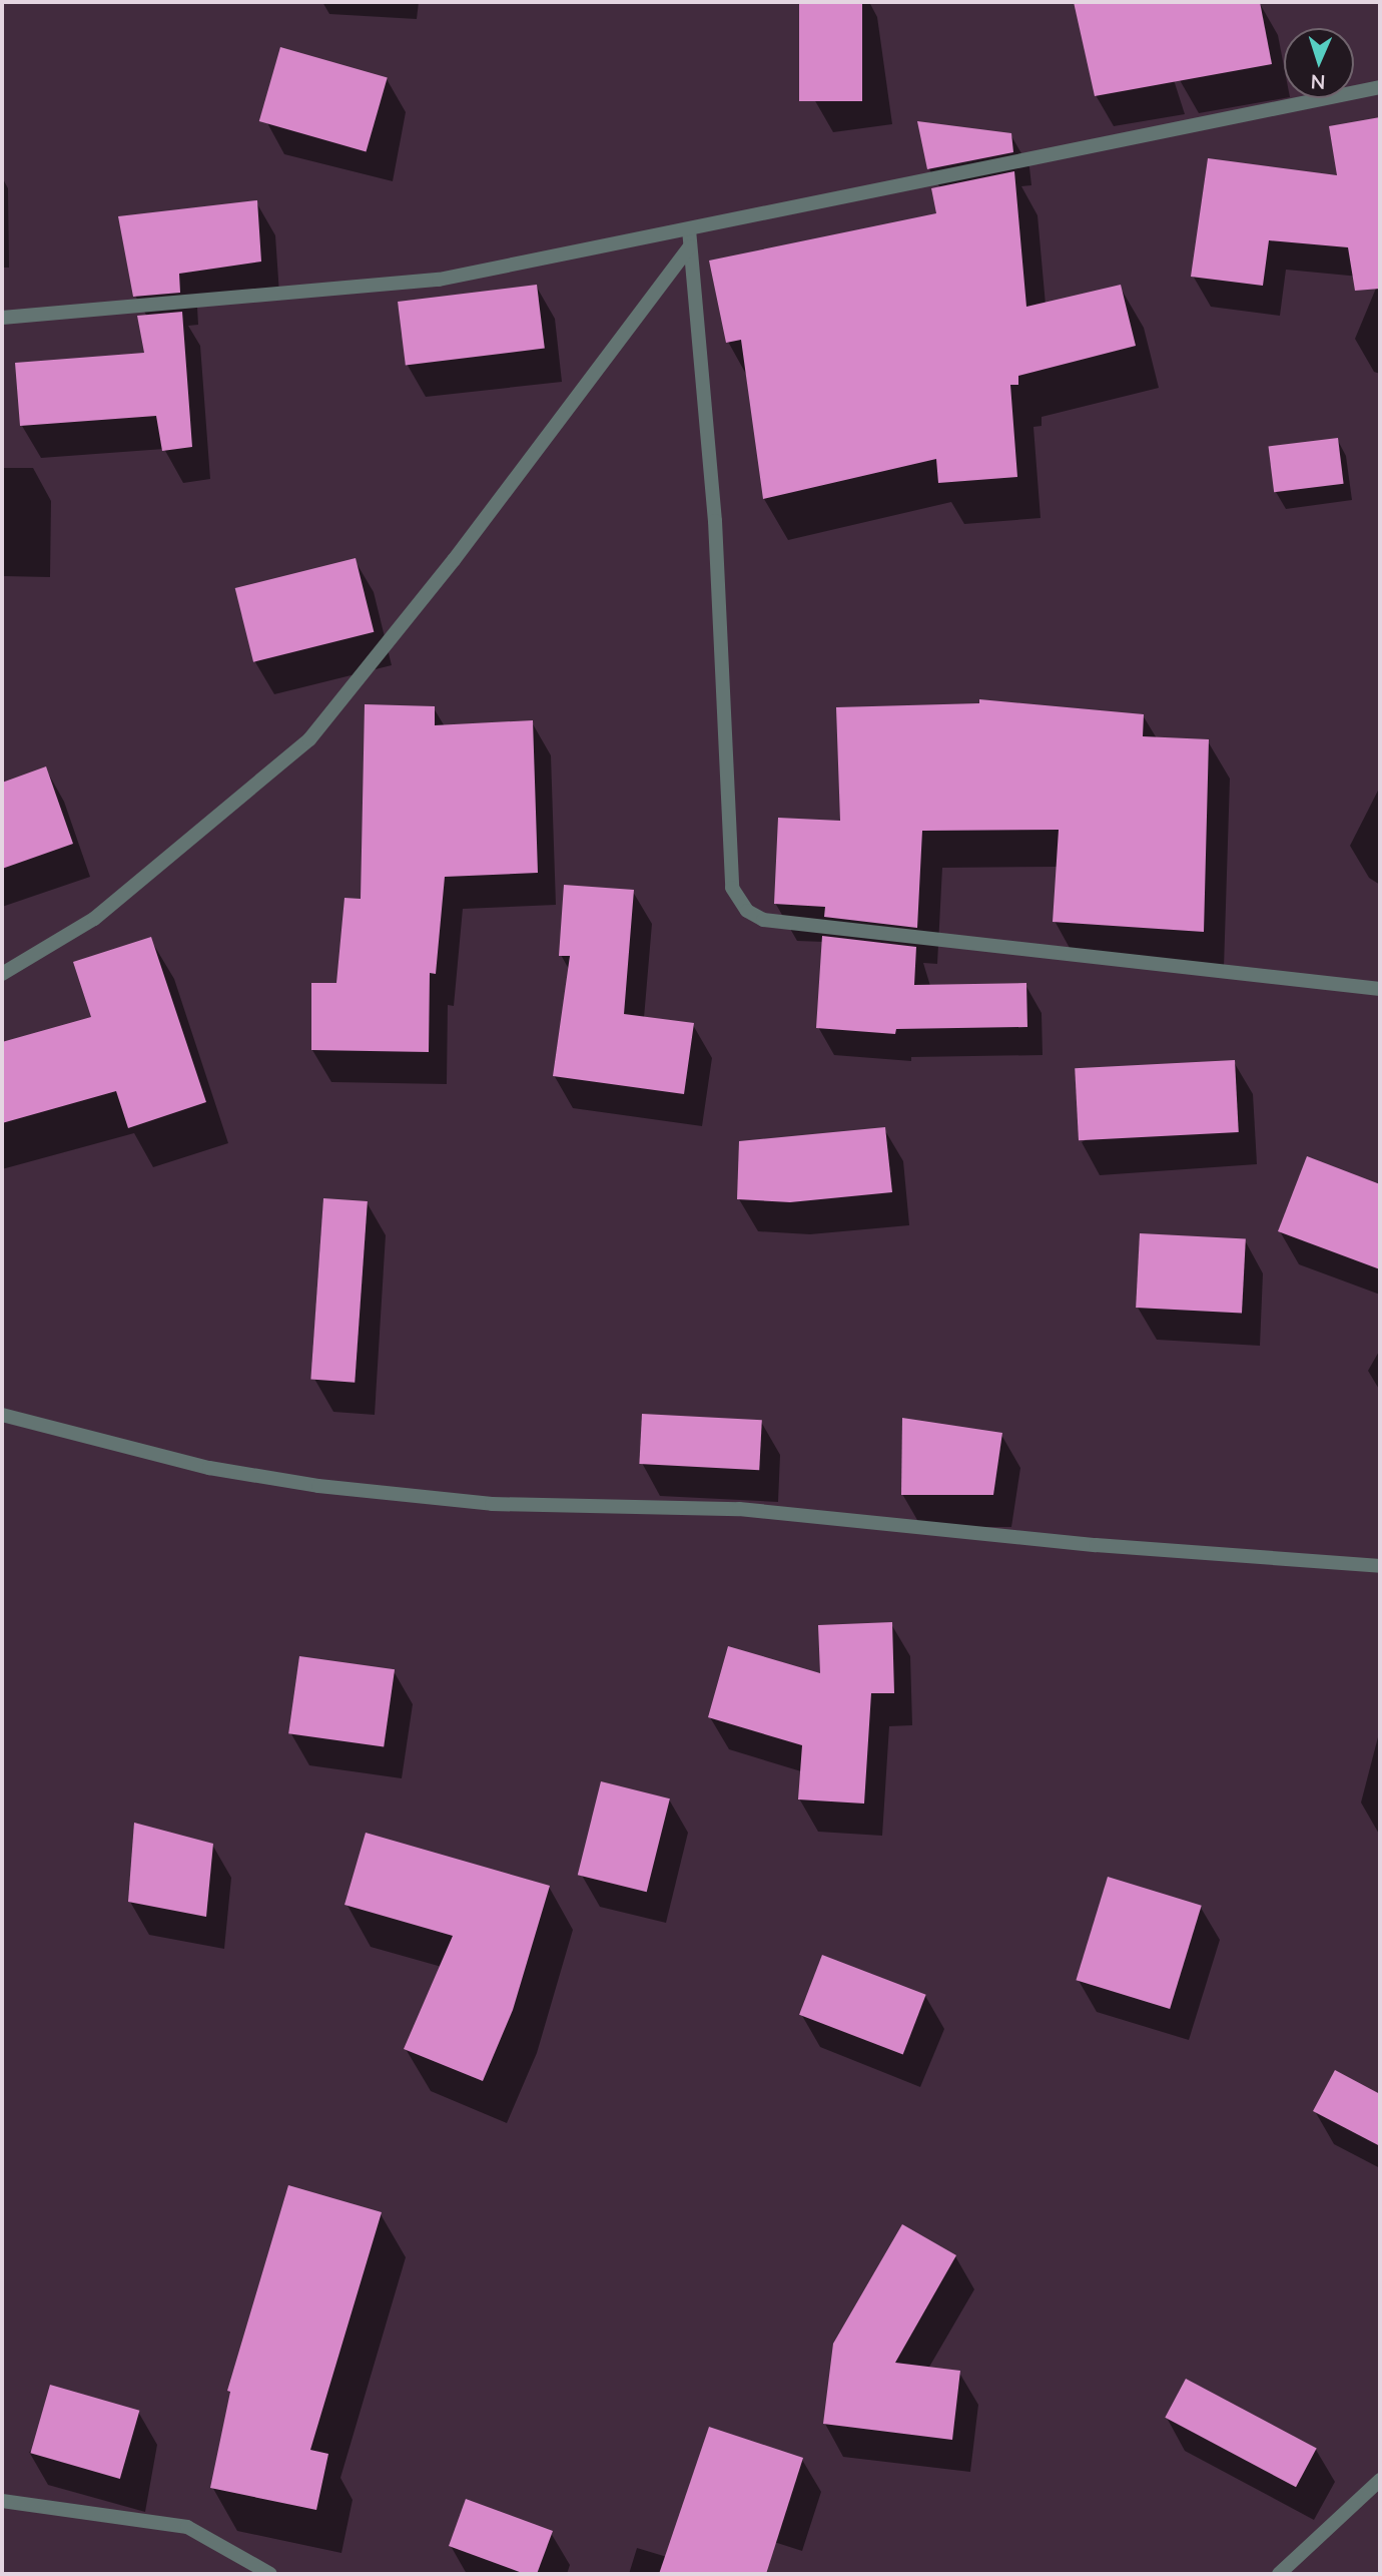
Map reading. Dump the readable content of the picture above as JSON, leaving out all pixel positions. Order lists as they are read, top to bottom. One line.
{"north":"bottom"}
